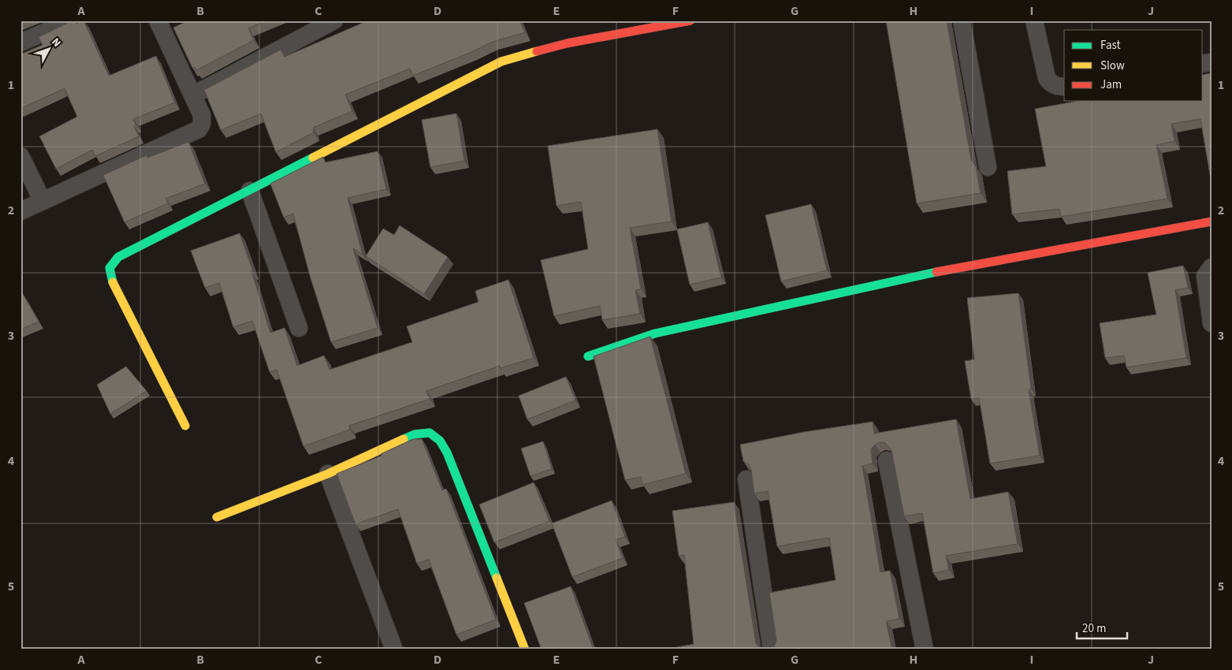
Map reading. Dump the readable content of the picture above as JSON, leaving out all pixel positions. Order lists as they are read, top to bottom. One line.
{"legend":["Fast","Slow","Jam"],"scale_bar":"20 m","north":"top right","grid":{"columns":["A","B","C","D","E","F","G","H","I","J"],"rows":["1","2","3","4","5"]}}
